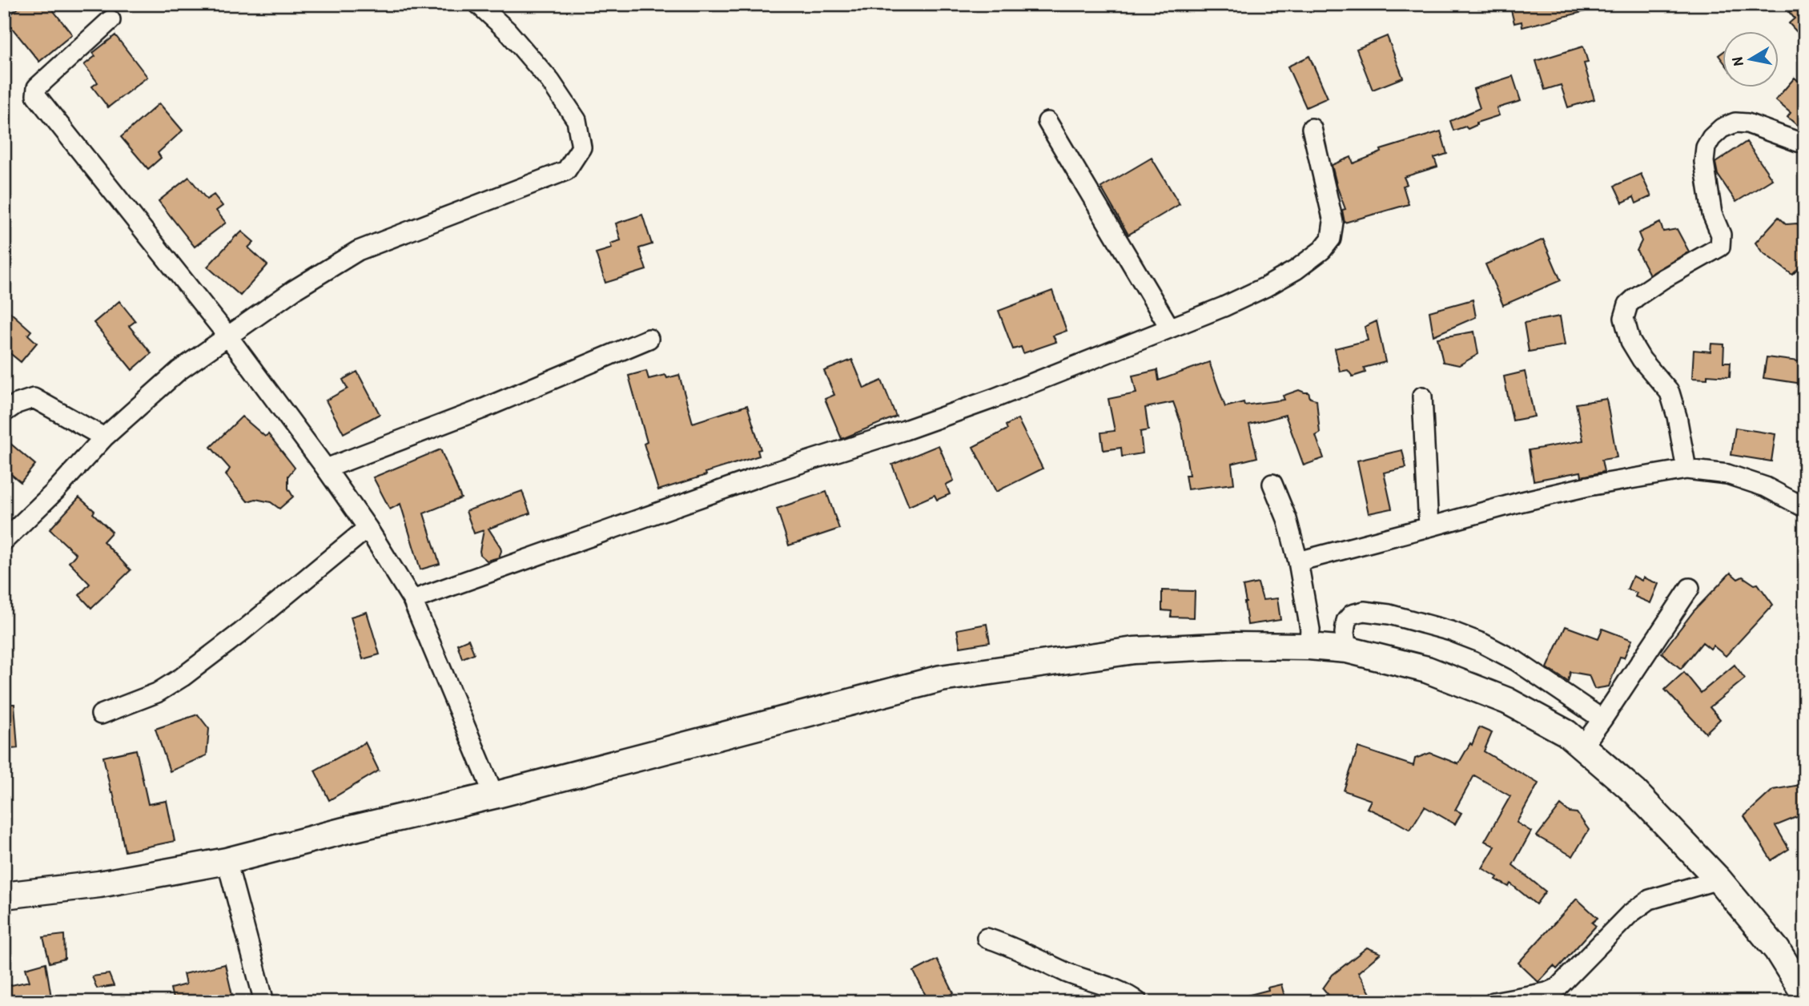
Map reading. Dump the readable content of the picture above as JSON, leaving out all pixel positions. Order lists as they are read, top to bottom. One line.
{"north":"left"}
